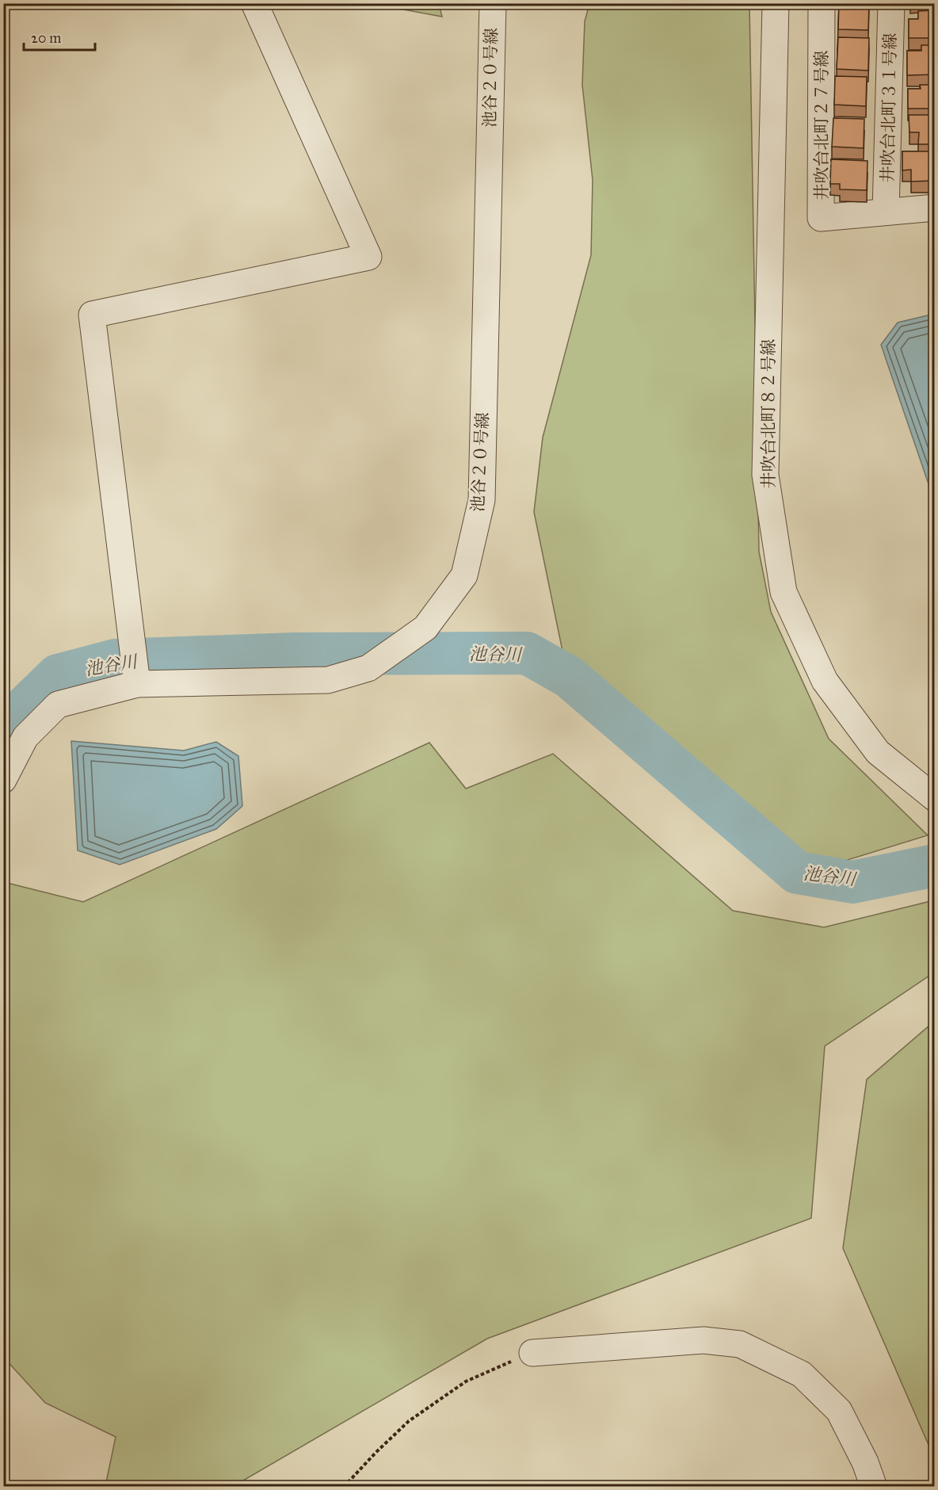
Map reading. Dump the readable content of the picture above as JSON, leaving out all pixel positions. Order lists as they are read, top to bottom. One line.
{"streets":{"street":["池谷２０号線","井吹台北町３１号線","井吹台北町２７号線","井吹台北町８２号線"]},"crossings":[["井吹台北町３１号線","井吹台北町２７号線"]],"water":["池谷川"],"scale_bar":"20 m"}
